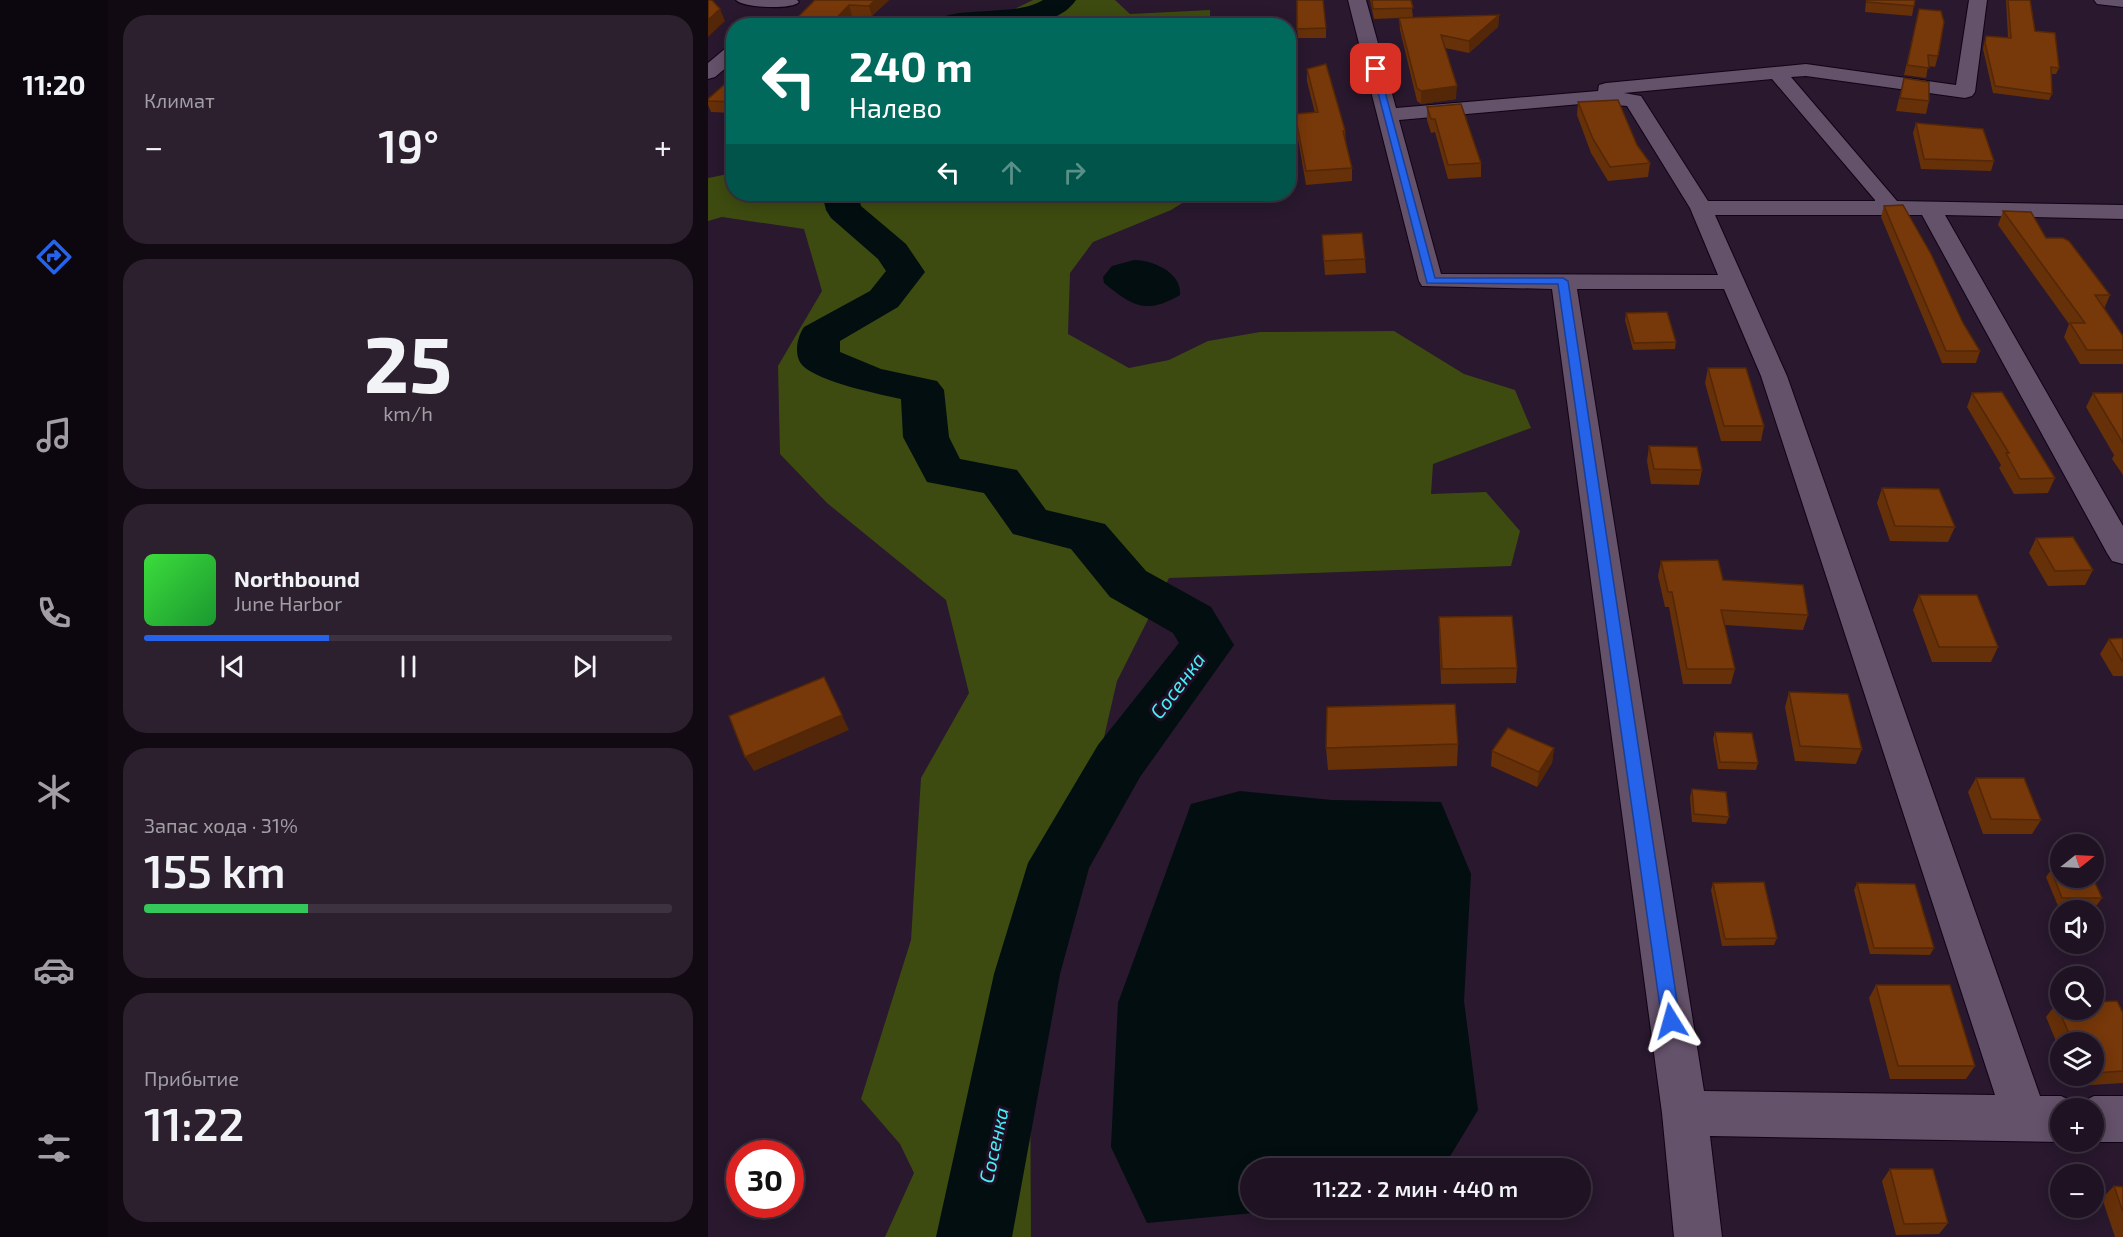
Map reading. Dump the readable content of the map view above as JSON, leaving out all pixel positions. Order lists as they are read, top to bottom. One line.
{"water":["Сосенка"],"north":"right","page":{"tabs":"11:20","tile":["Климат",["25","km/h"],["Запас хода · 31%","155 km"],["Прибытие","11:22"]],"turn":["240 m","Налево"],"heat":["−","19°","+"],"song":["Northbound","June Harbor"],"map_buttons":["+","−"],"limit":"30","trip":"11:22 · 2 мин · 440 m"}}
